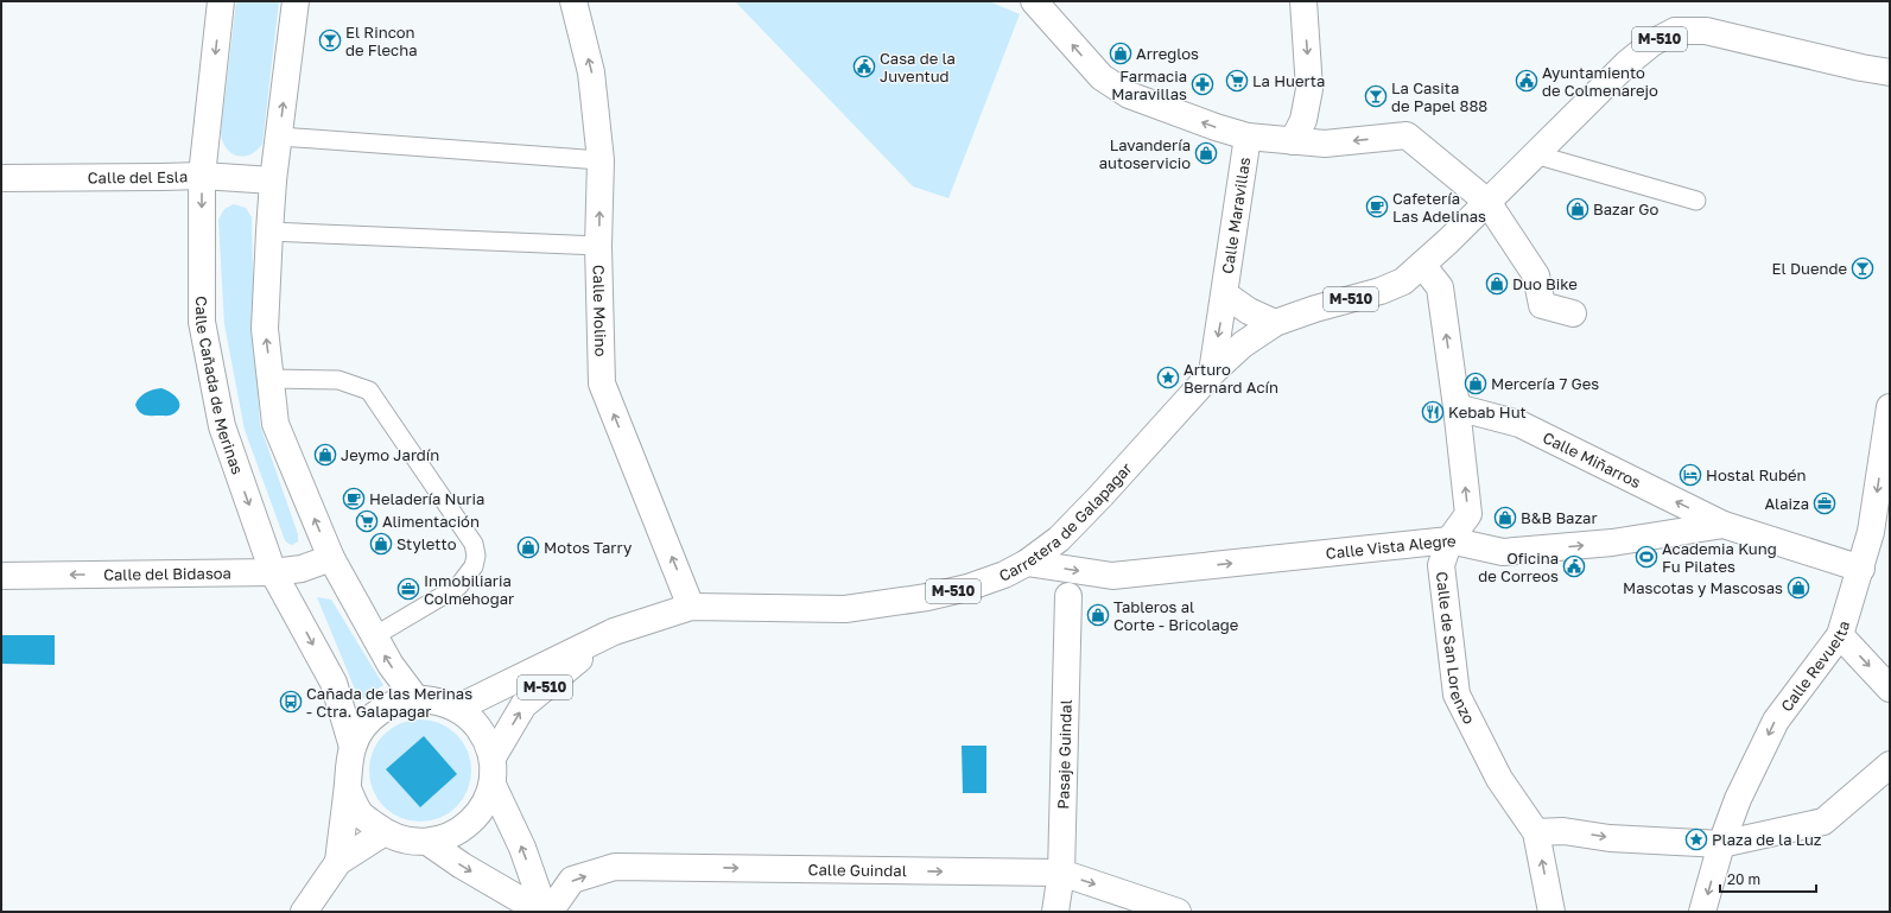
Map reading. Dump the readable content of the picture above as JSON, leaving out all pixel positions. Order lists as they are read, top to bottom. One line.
{"streets":{"street":["M-510","Calle del Esla","Calle Maravillas","Calle Molino","Calle Cañada de Merinas","Calle Miñarros","Carretera de Galapagar","Calle Vista Alegre","Calle del Bidasoa","Calle de San Lorenzo","Calle Revuelta","Pasaje Guindal","Calle Guindal"]},"crossings":[["M-510","Calle Maravillas"],["M-510","Calle Cañada de Merinas"],["M-510","Carretera de Galapagar"],["M-510","Calle de San Lorenzo"],["Calle del Esla","Calle Cañada de Merinas"],["Calle Maravillas","Carretera de Galapagar"],["Calle Molino","Carretera de Galapagar"],["Calle Cañada de Merinas","Calle del Bidasoa"],["Calle Miñarros","Calle Vista Alegre"],["Calle Miñarros","Calle de San Lorenzo"],["Carretera de Galapagar","Calle Vista Alegre"],["Carretera de Galapagar","Calle de San Lorenzo"],["Calle Vista Alegre","Calle de San Lorenzo"],["Calle Vista Alegre","Calle Revuelta"],["Pasaje Guindal","Calle Guindal"]],"one_way":["Calle Molino","Calle Miñarros","Calle Vista Alegre","Calle del Bidasoa","Calle de San Lorenzo","Calle Revuelta","Calle Guindal"],"places":{"bar":["El Rincon de Flecha","La Casita de Papel 888","El Duende"],"shop":["Arreglos","Lavandería autoservicio","Bazar Go","Duo Bike","Mercería 7 Ges","Jeymo Jardín","B&B Bazar","Styletto","Motos Tarry","Mascotas y Mascosas","Tableros al Corte - Bricolage"],"public building":["Casa de la Juventud","Ayuntamiento de Colmenarejo","Oficina de Correos"],"supermarket":["La Huerta","Alimentación"],"pharmacy":["Farmacia Maravillas"],"cafe":["Cafetería Las Adelinas","Heladería Nuria"],"place":["Arturo Bernard Acín","Plaza de la Luz"],"restaurant":["Kebab Hut"],"hotel":["Hostal Rubén"],"office":["Alaiza","Inmobiliaria Colmehogar"],"sports":["Academia Kung Fu Pilates"],"bus stop":["Cañada de las Merinas - Ctra. Galapagar"]},"scale_bar":"20 m"}
